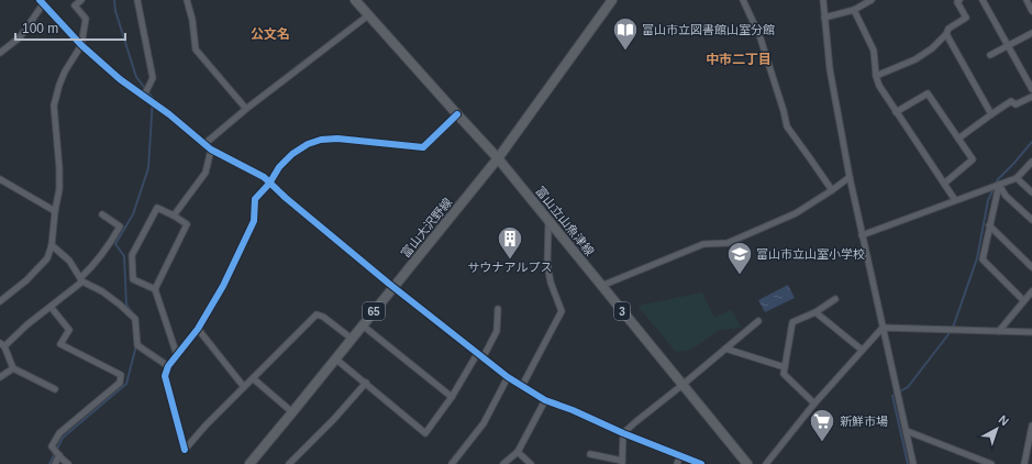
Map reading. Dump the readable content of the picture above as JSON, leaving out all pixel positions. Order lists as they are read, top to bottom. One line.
{"streets":{"main road":["富山立山魚津線","富山大沢野線","65","3"]},"crossings":[["富山立山魚津線","富山大沢野線"]],"districts":["公文名","中市二丁目"],"places":{"library":["富山市立図書館山室分館"],"building":["サウナアルプス"],"school or university":["富山市立山室小学校"],"supermarket":["新鮮市場"]},"scale_bar":"100 m","north":"top right"}
